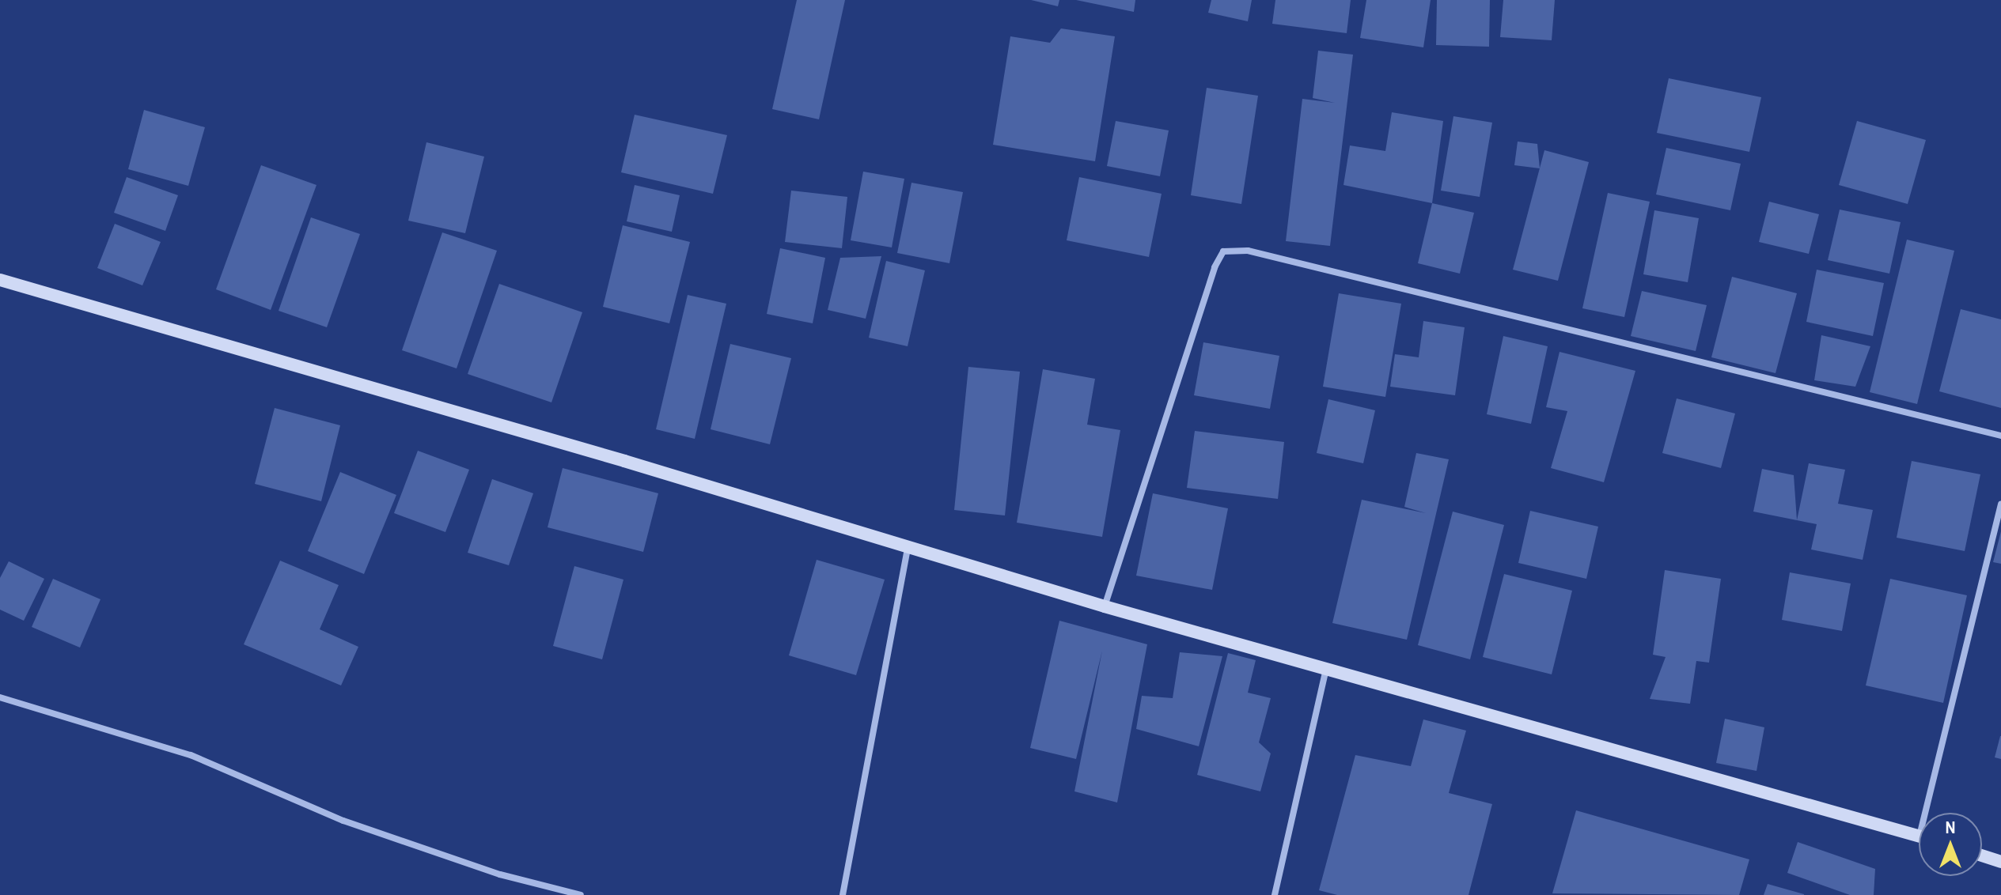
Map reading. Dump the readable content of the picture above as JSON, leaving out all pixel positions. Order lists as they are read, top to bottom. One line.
{"north":"top"}
